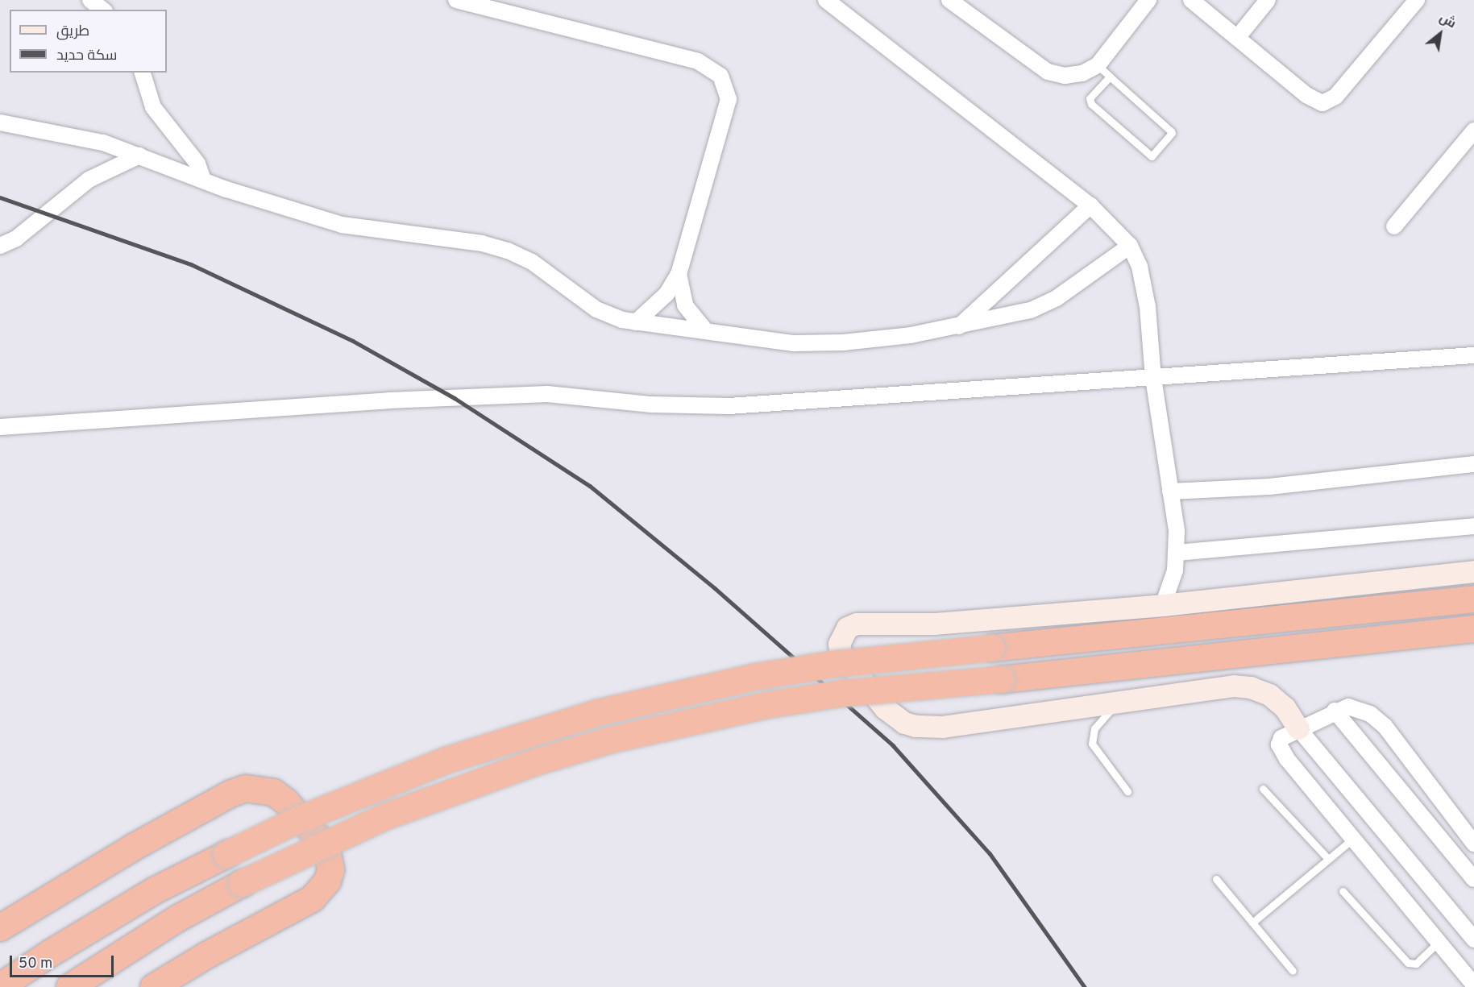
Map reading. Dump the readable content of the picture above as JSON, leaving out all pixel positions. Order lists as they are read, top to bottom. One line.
{"legend":["طريق","سكة حديد"],"scale_bar":"50 m","north":"top right"}
